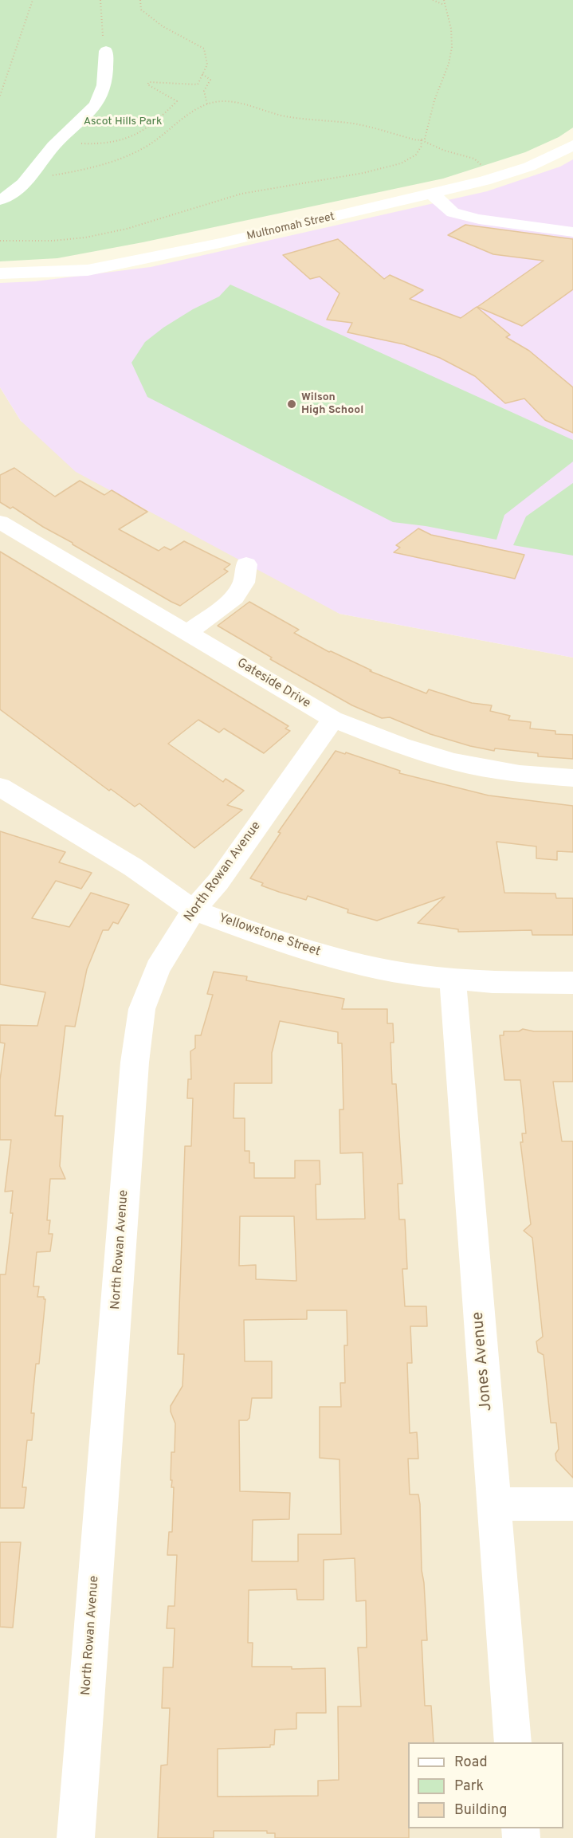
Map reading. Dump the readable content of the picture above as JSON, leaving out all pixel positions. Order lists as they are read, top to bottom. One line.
{"streets":{"street":["Multnomah Street","Gateside Drive","North Rowan Avenue","Yellowstone Street","Jones Avenue"]},"crossings":[["Gateside Drive","North Rowan Avenue"],["North Rowan Avenue","Yellowstone Street"],["Yellowstone Street","Jones Avenue"]],"parks":["Ascot Hills Park"],"places":["Wilson High School"],"legend":["Road","Park","Building"]}
